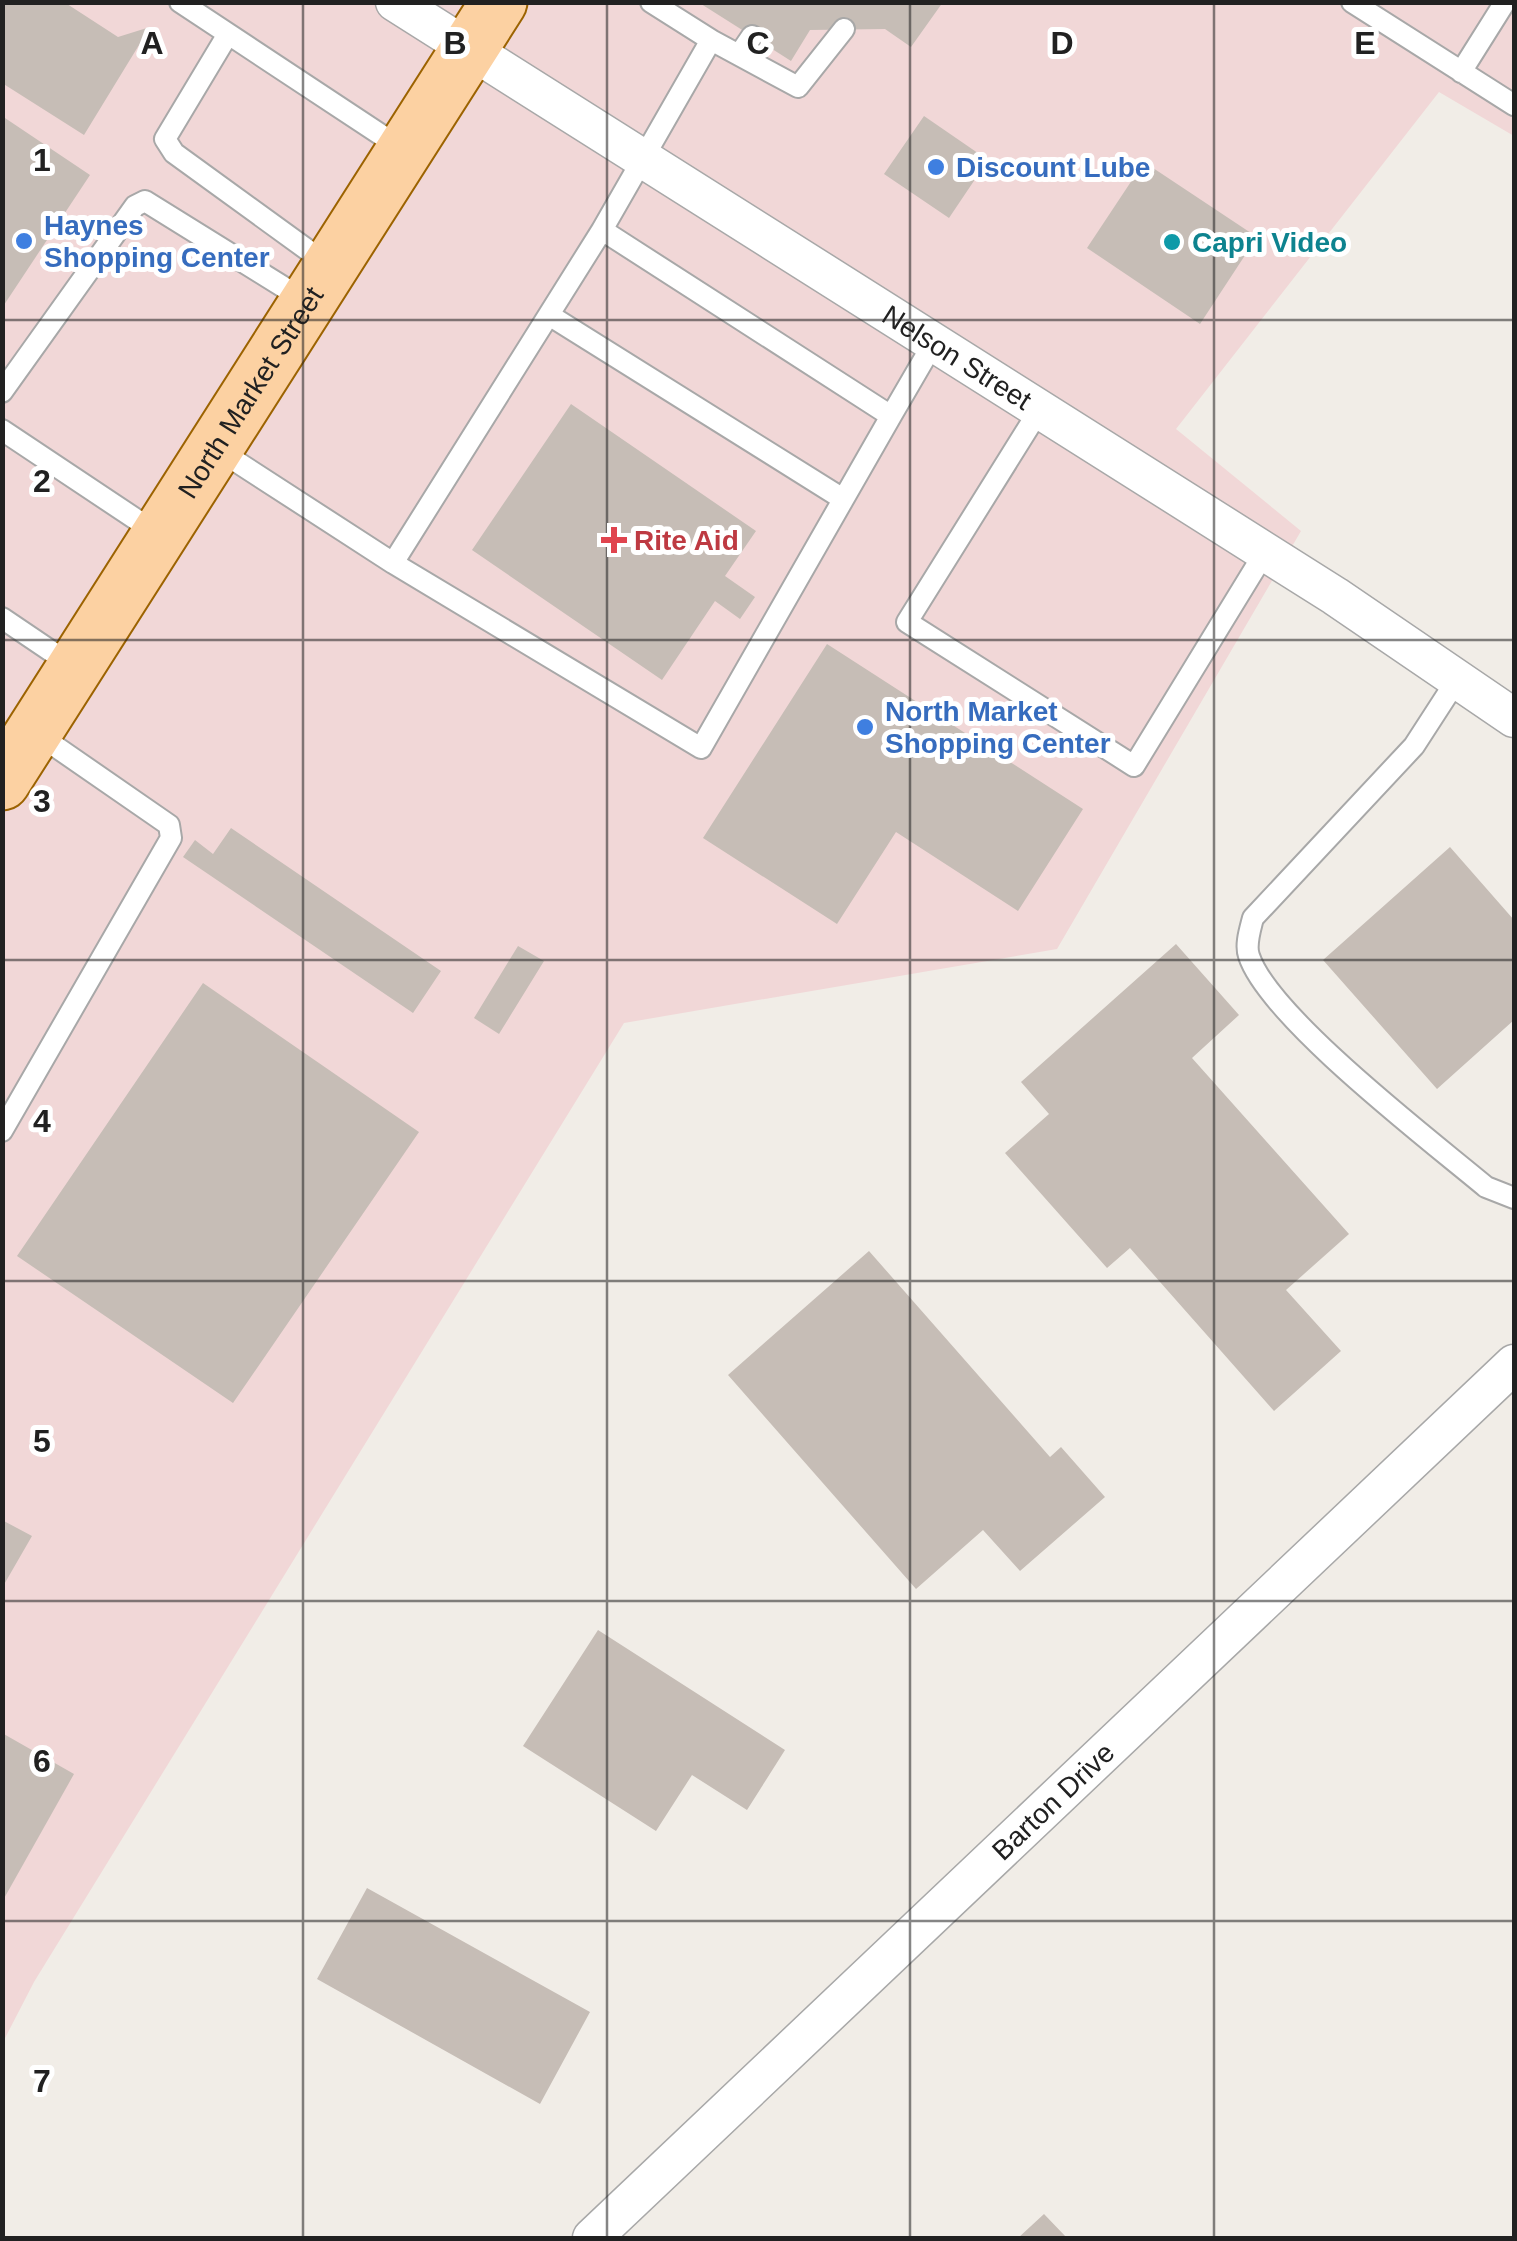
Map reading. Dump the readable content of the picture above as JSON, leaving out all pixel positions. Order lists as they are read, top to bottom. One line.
{"streets":{"main road":["North Market Street"],"street":["Nelson Street","Barton Drive"]},"crossings":[["Nelson Street","North Market Street"]],"places":{"other":["Discount Lube","Haynes Shopping Center","Capri Video","North Market Shopping Center"],"health":["Rite Aid"]},"grid":{"columns":["A","B","C","D","E"],"rows":["1","2","3","4","5","6","7"]}}
